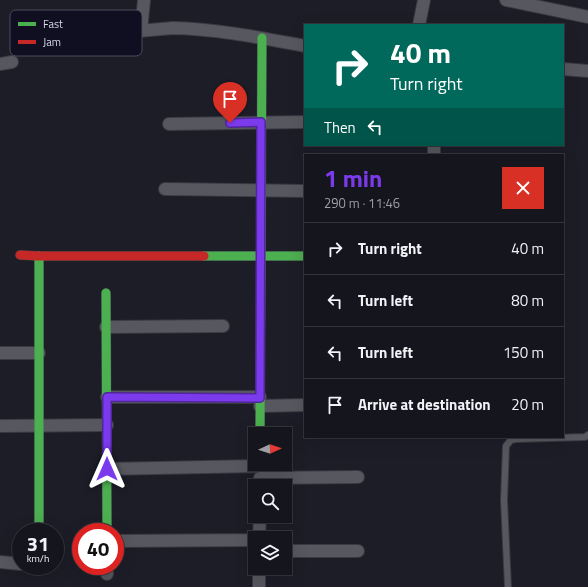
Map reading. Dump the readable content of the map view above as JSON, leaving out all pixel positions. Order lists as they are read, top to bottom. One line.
{"legend":["Fast","Jam"],"north":"right","page":{"turn":["40 m","Turn right"],"then":"Then","heading":["1 min","290 m · 11:46"],"list":[{"name":"Turn right","value":"40 m"},{"name":"Turn left","value":"80 m"},{"name":"Turn left","value":"150 m"},{"name":"Arrive at destination","value":"20 m"}],"speed":"31 km/h","limit":"40"}}
